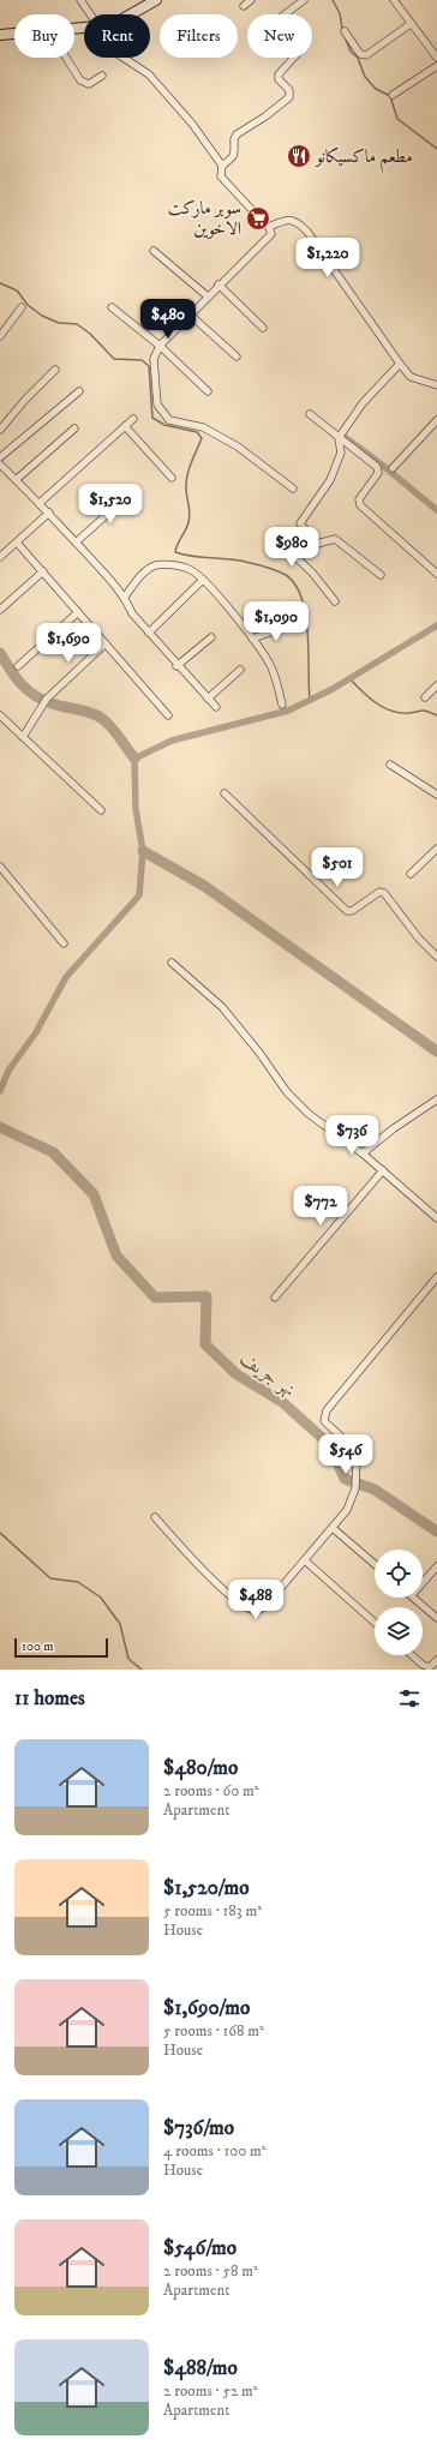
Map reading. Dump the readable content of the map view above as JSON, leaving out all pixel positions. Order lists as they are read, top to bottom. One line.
{"water":["نهر جريف"],"places":{"restaurant":["مطعم ماكسيكانو"],"supermarket":["سوبر ماركت الاخوين"]},"scale_bar":"100 m","page":{"chip":["Buy","Rent","Filters","New"],"price":["$1,220","$480","$1,520","$980","$1,090","$1,690","$501","$736","$772","$546","$488"],"scale":"100 m","heading":"11 homes","list":[{"name":"$480/mo","note":"2 rooms · 60 m² · Apartment"},{"name":"$1,520/mo","note":"5 rooms · 183 m² · House"},{"name":"$1,690/mo","note":"5 rooms · 168 m² · House"},{"name":"$736/mo","note":"4 rooms · 100 m² · House"},{"name":"$546/mo","note":"2 rooms · 58 m² · Apartment"},{"name":"$488/mo","note":"2 rooms · 52 m² · Apartment"}]}}
